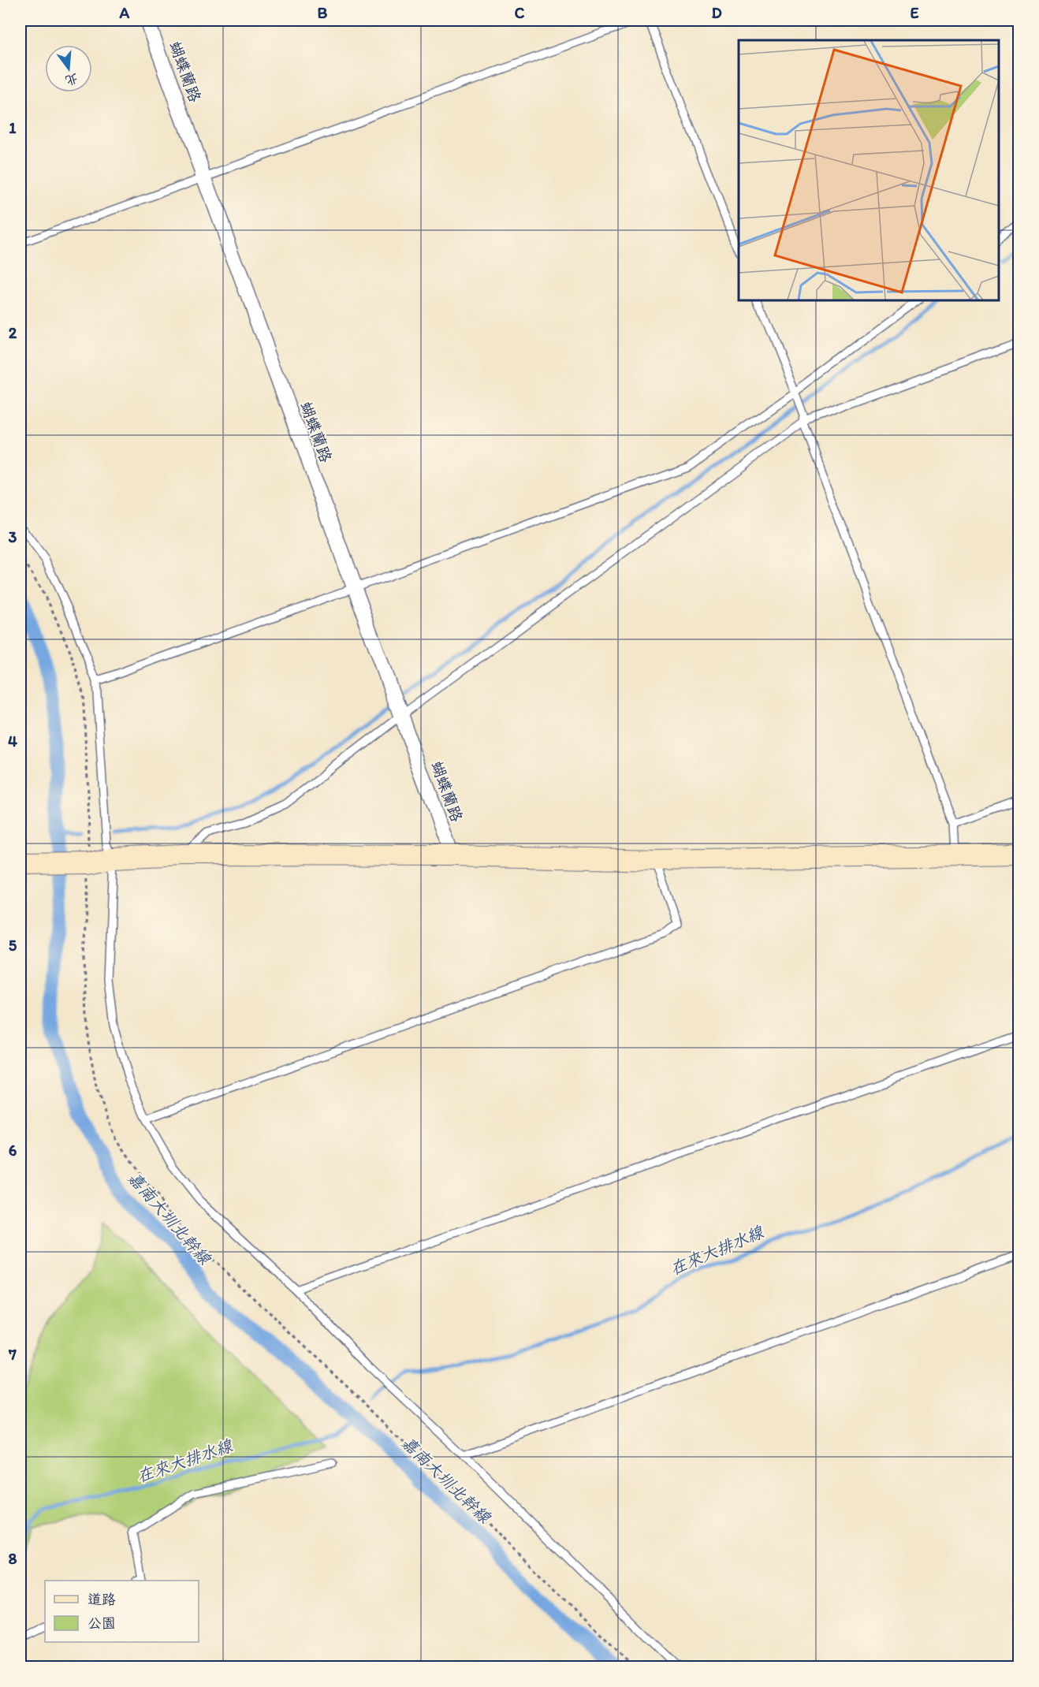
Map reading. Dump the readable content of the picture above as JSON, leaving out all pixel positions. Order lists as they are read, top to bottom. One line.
{"streets":{"street":["蝴蝶蘭路"]},"water":["嘉南大圳北幹線","在來大排水線"],"legend":["道路","公園"],"north":"bottom","grid":{"columns":["A","B","C","D","E"],"rows":["1","2","3","4","5","6","7","8"]}}
